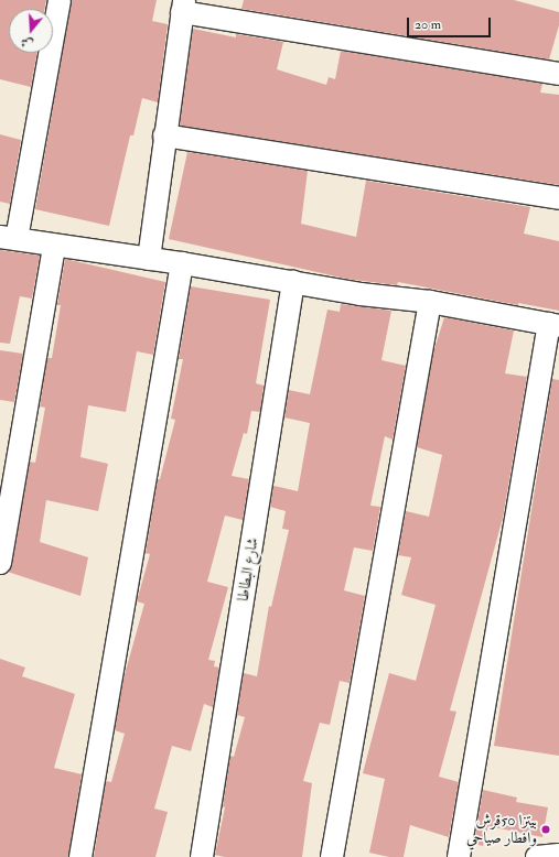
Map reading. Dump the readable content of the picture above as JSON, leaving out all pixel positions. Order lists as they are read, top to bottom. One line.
{"streets":{"street":["شارع البطاطا"]},"places":["بيتزا 50قرش وافطار صياحي"],"scale_bar":"20 m","north":"bottom"}
